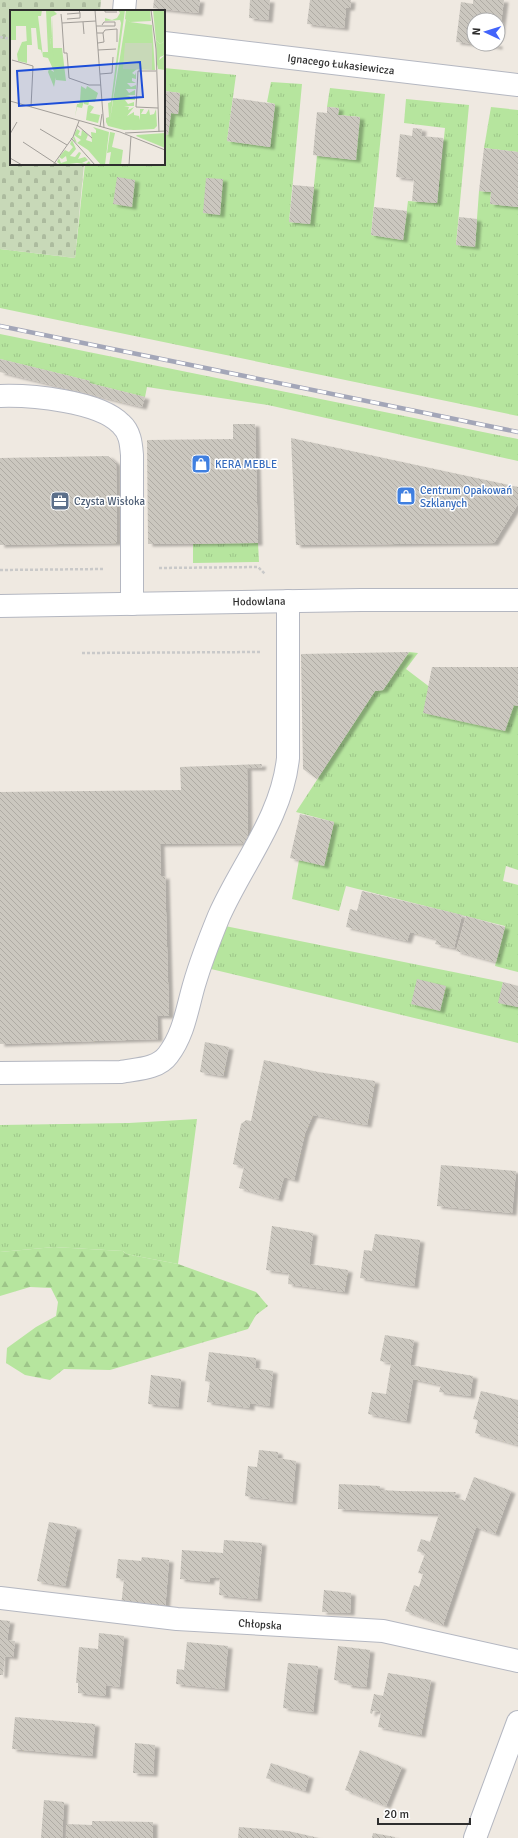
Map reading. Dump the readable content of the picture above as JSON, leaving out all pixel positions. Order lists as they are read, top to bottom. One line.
{"streets":{"street":["Ignacego Łukasiewicza","Hodowlana","Chłopska"]},"places":{"shop":["KERA MEBLE","Centrum Opakowań Szklanych"],"office":["Czysta Wisłoka"]},"scale_bar":"20 m","north":"left"}
